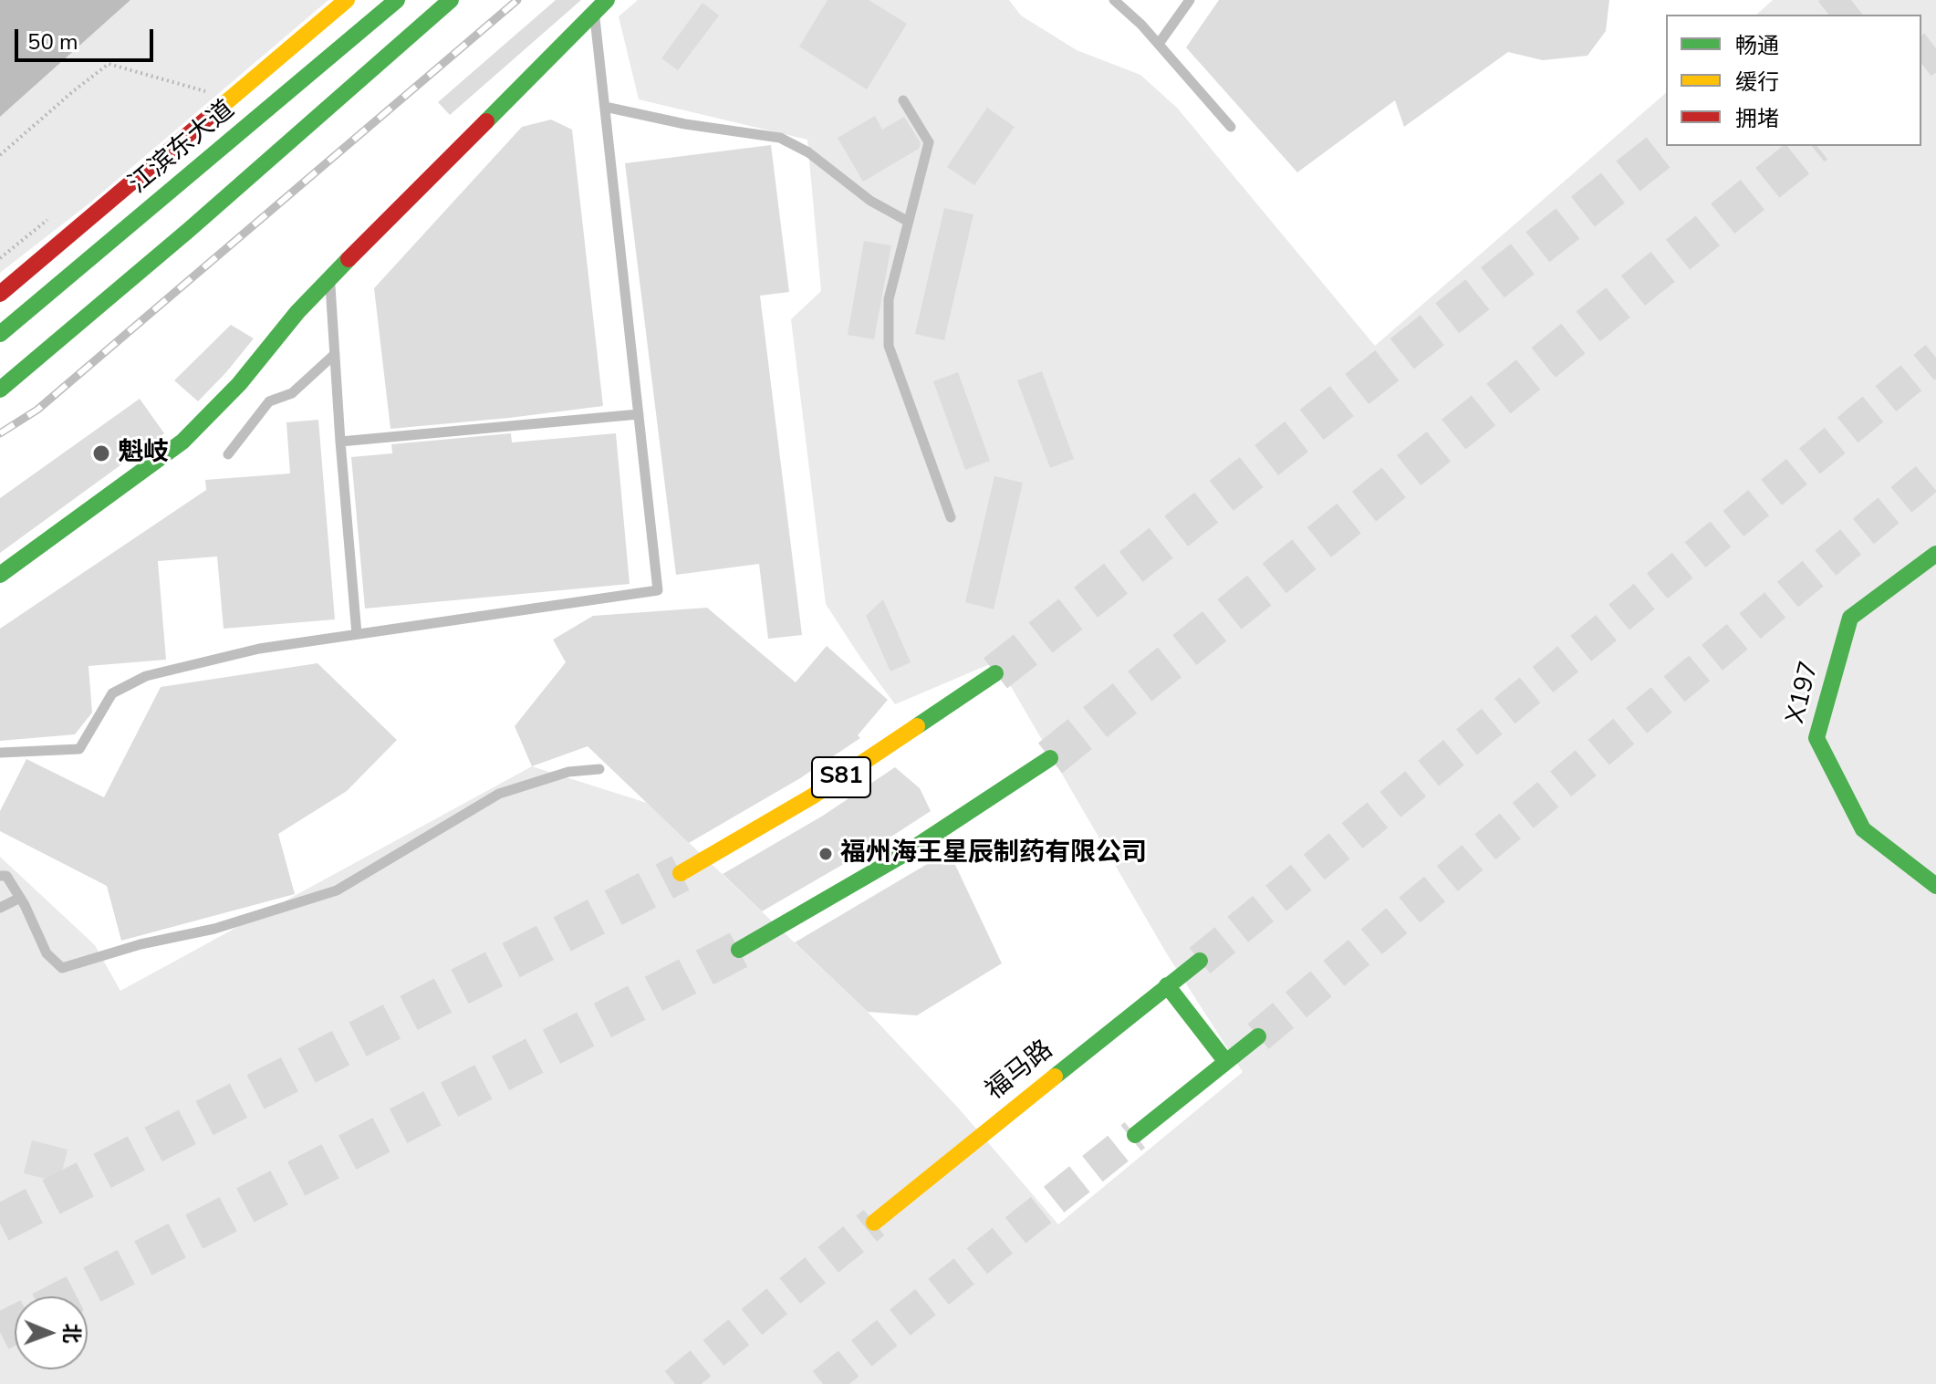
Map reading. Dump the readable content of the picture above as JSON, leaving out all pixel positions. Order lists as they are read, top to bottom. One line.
{"streets":{"main road":["江滨东大道","X197","S81","福马路"]},"places":["魁岐","福州海王星辰制药有限公司"],"legend":["畅通","缓行","拥堵"],"scale_bar":"50 m","north":"right"}
